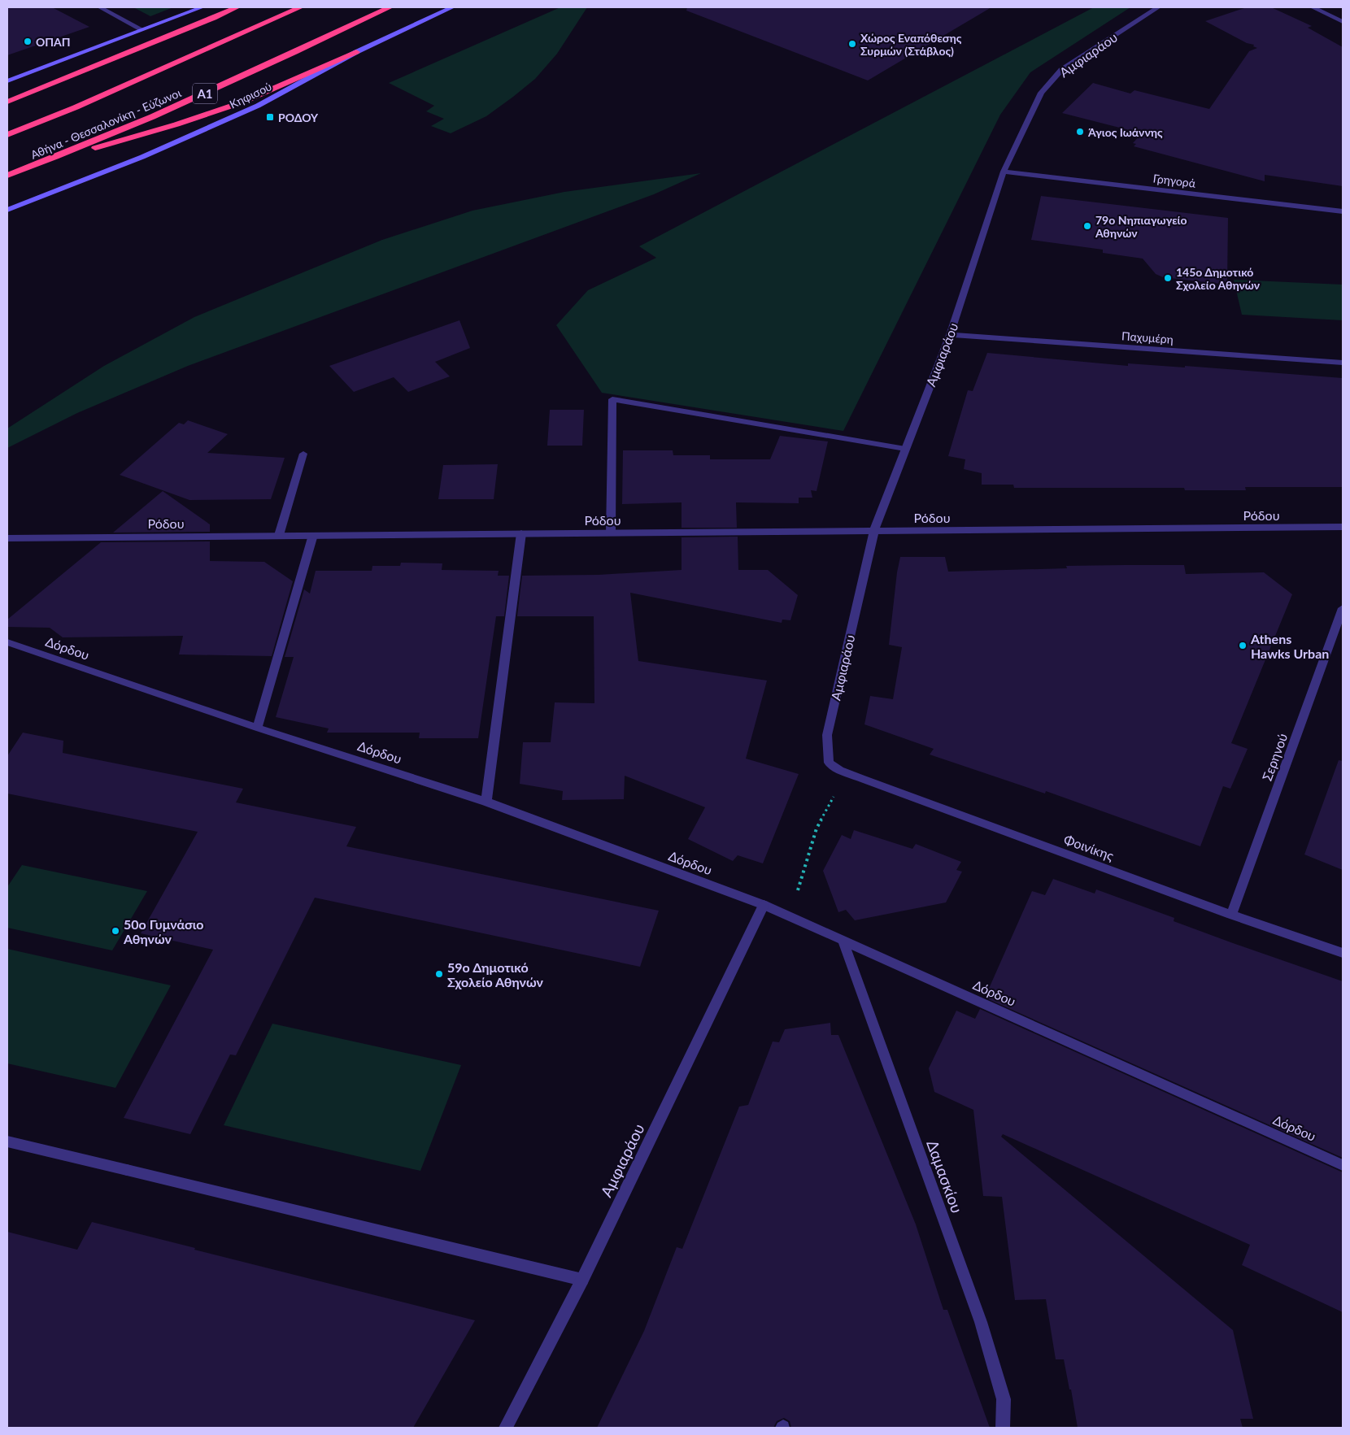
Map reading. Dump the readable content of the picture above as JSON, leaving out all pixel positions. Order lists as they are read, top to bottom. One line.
{"streets":{"highway":["Α1","Αθήνα - Θεσσαλονίκη - Εύζωνοι"],"main road":["Κηφισού"],"street":["Αμφιαράου","Γρηγορά","Παχυμέρη","Ρόδου","Δόρδου","Σερηνού","Φοινίκης","Δαμασκίου"]},"crossings":[["Αμφιαράου","Γρηγορά"],["Αμφιαράου","Παχυμέρη"],["Αμφιαράου","Ρόδου"],["Αμφιαράου","Δόρδου"],["Αμφιαράου","Φοινίκης"],["Δόρδου","Δαμασκίου"],["Σερηνού","Φοινίκης"]],"places":{"other":["ΟΠΑΠ","Χώρος Εναπόθεσης Συρμών (Στάβλος)","Άγιος Ιωάννης","79ο Νηπιαγωγείο Αθηνών","145ο Δημοτικό Σχολείο Αθηνών","Athens Hawks Urban","50ο Γυμνάσιο Αθηνών","59ο Δημοτικό Σχολείο Αθηνών"],"transit":["ΡΟΔΟΥ"]}}
